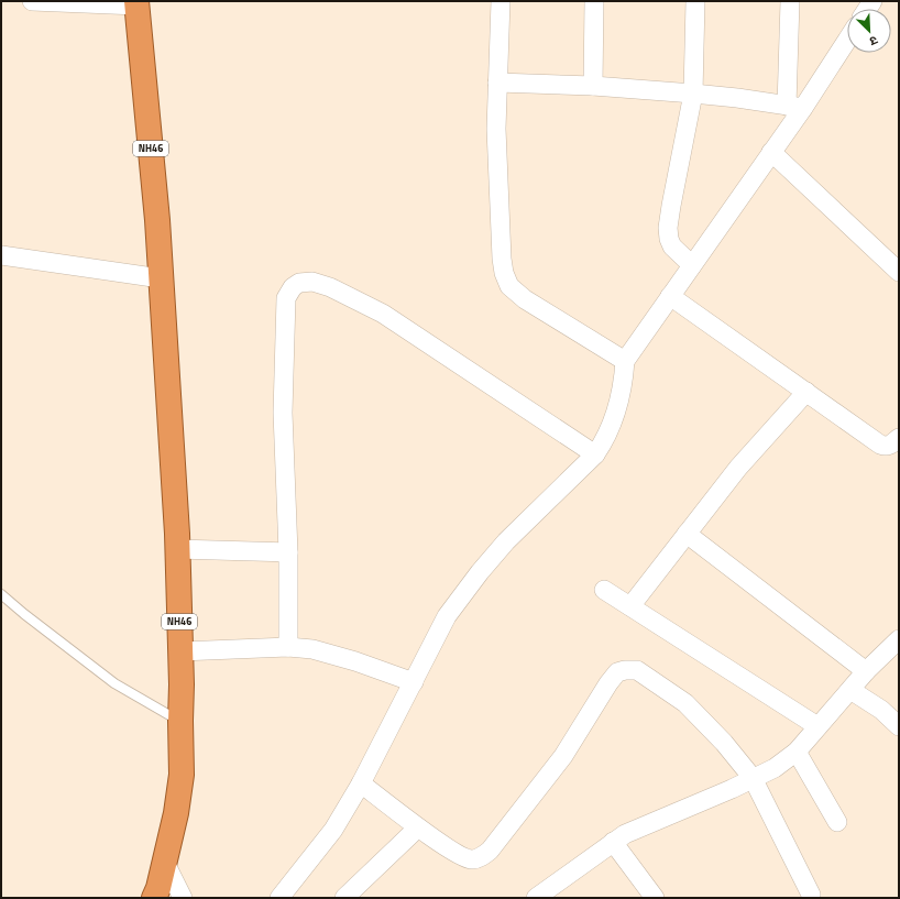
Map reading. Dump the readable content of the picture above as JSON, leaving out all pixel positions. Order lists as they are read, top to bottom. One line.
{"streets":{"highway":["NH46"]},"north":"bottom right"}
